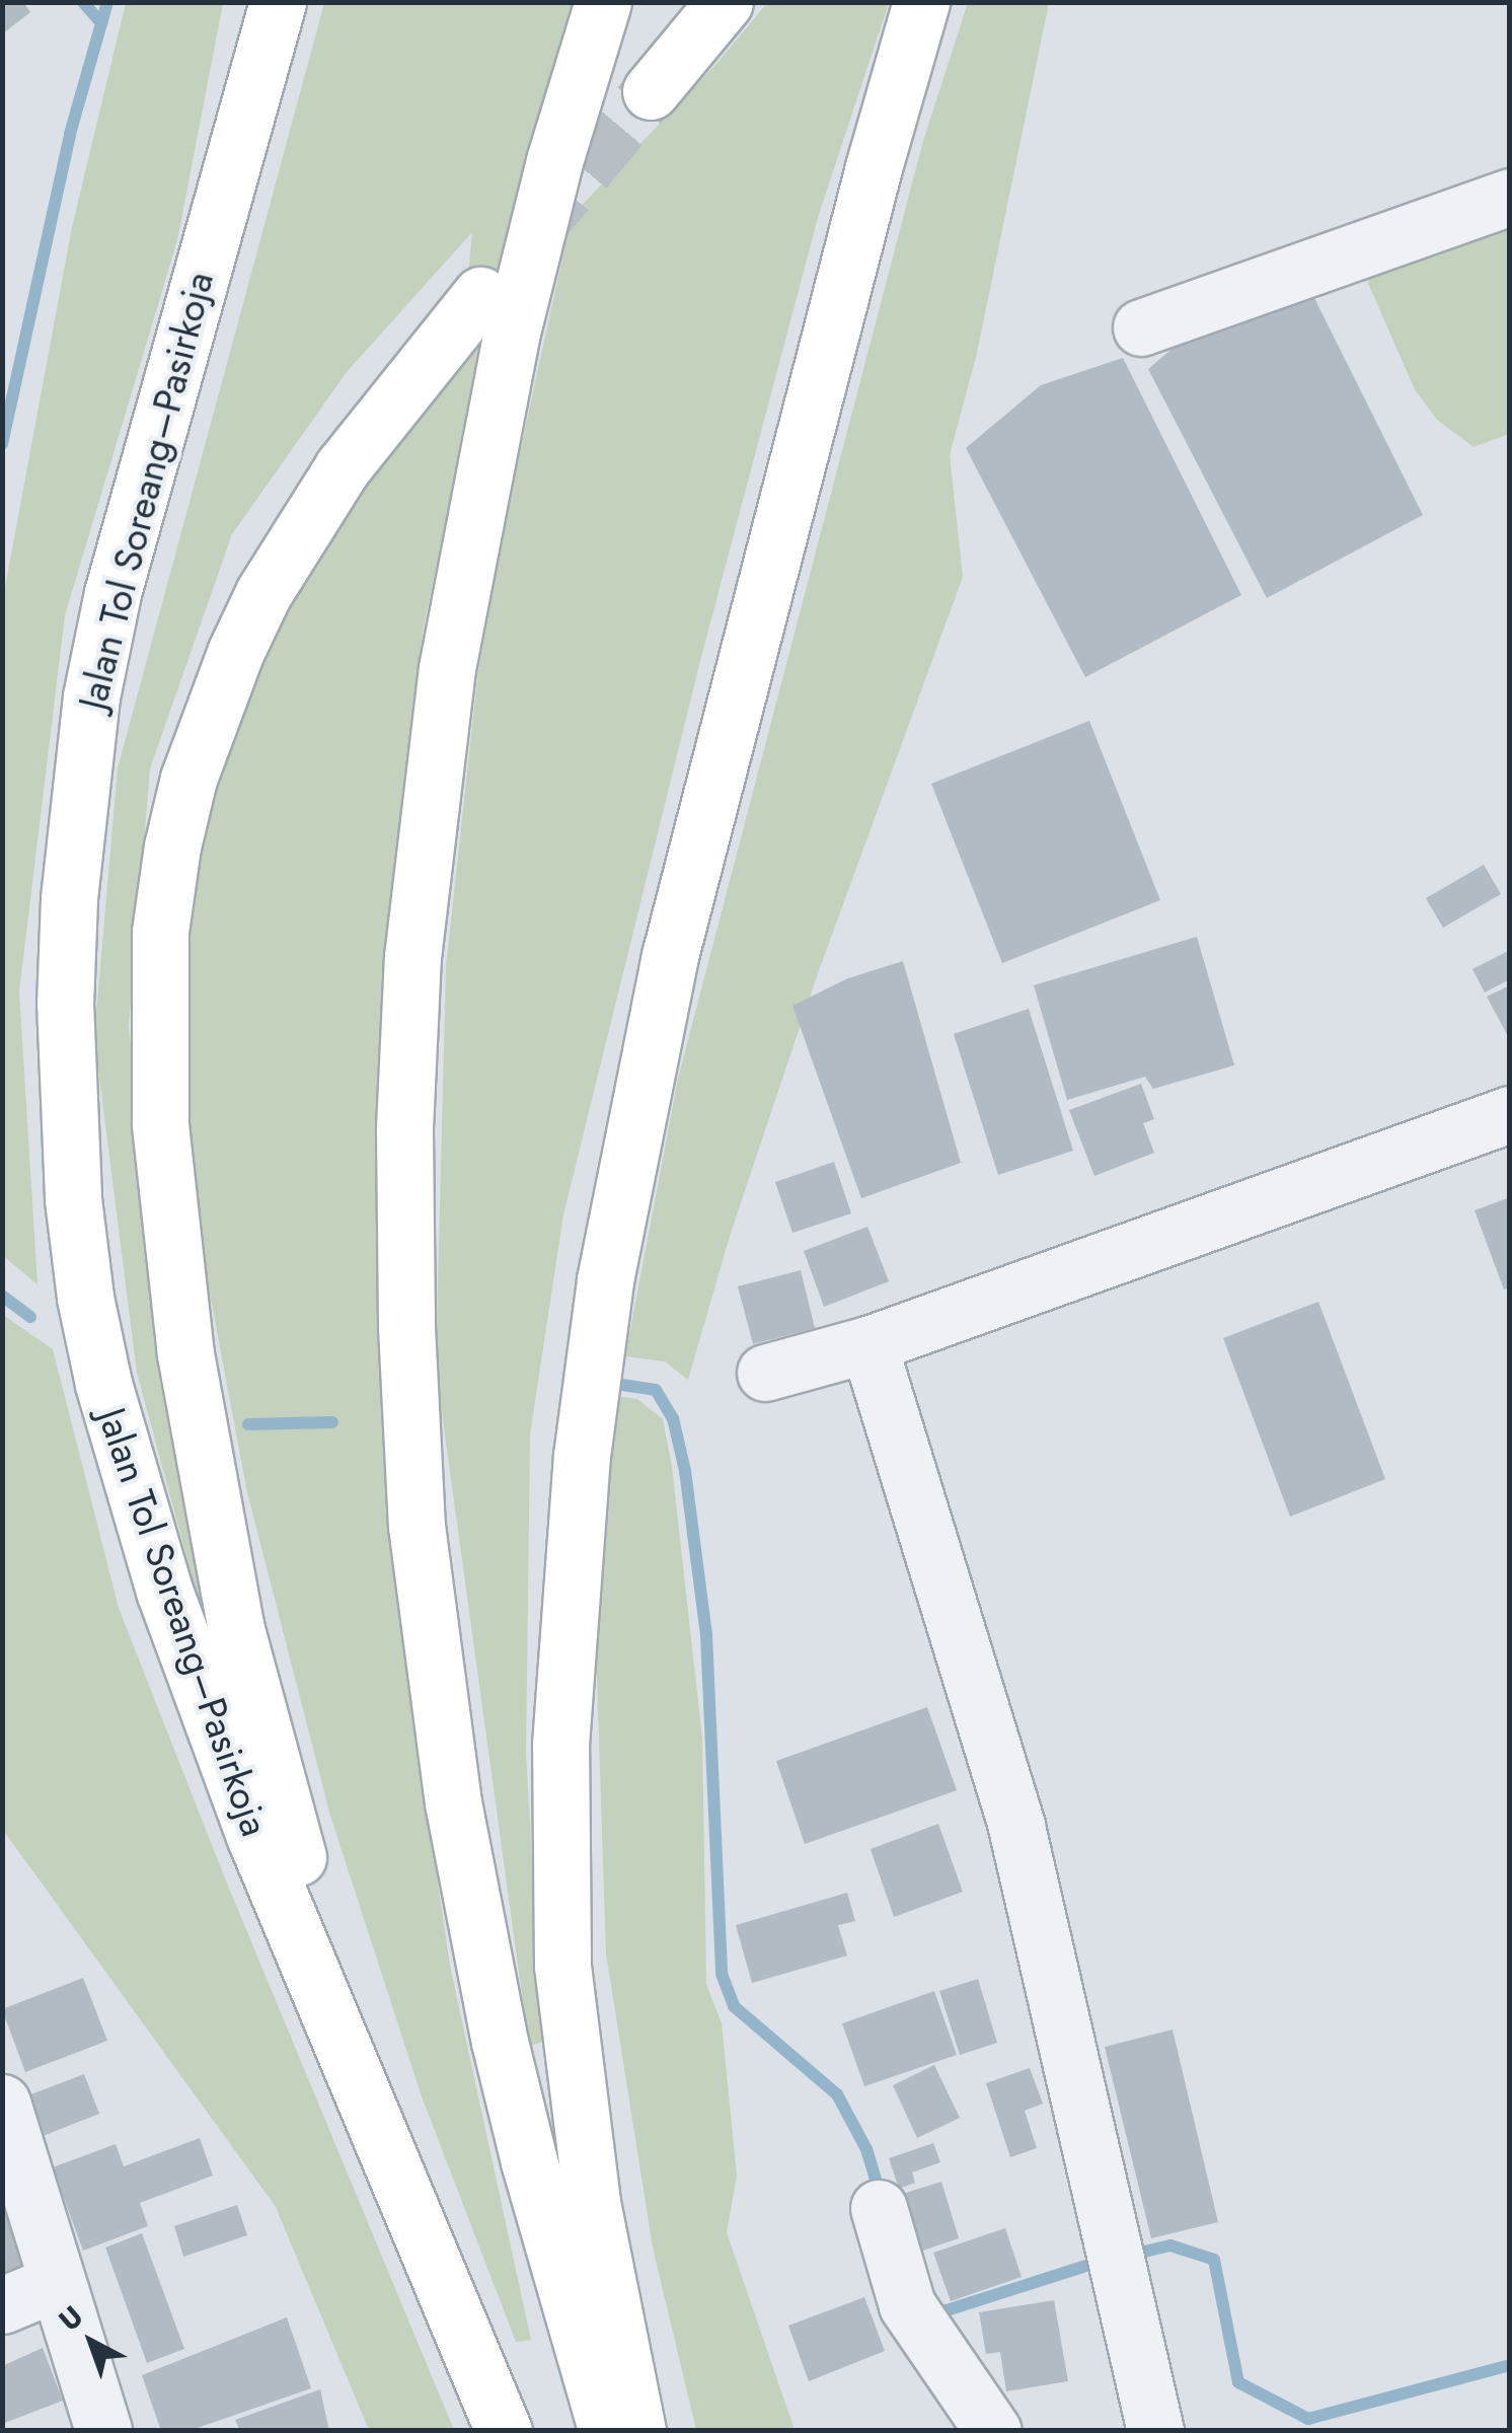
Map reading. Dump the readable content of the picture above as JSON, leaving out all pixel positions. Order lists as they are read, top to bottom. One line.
{"streets":{"highway":["Jalan Tol Soreang–Pasirkoja"]},"north":"top left"}
